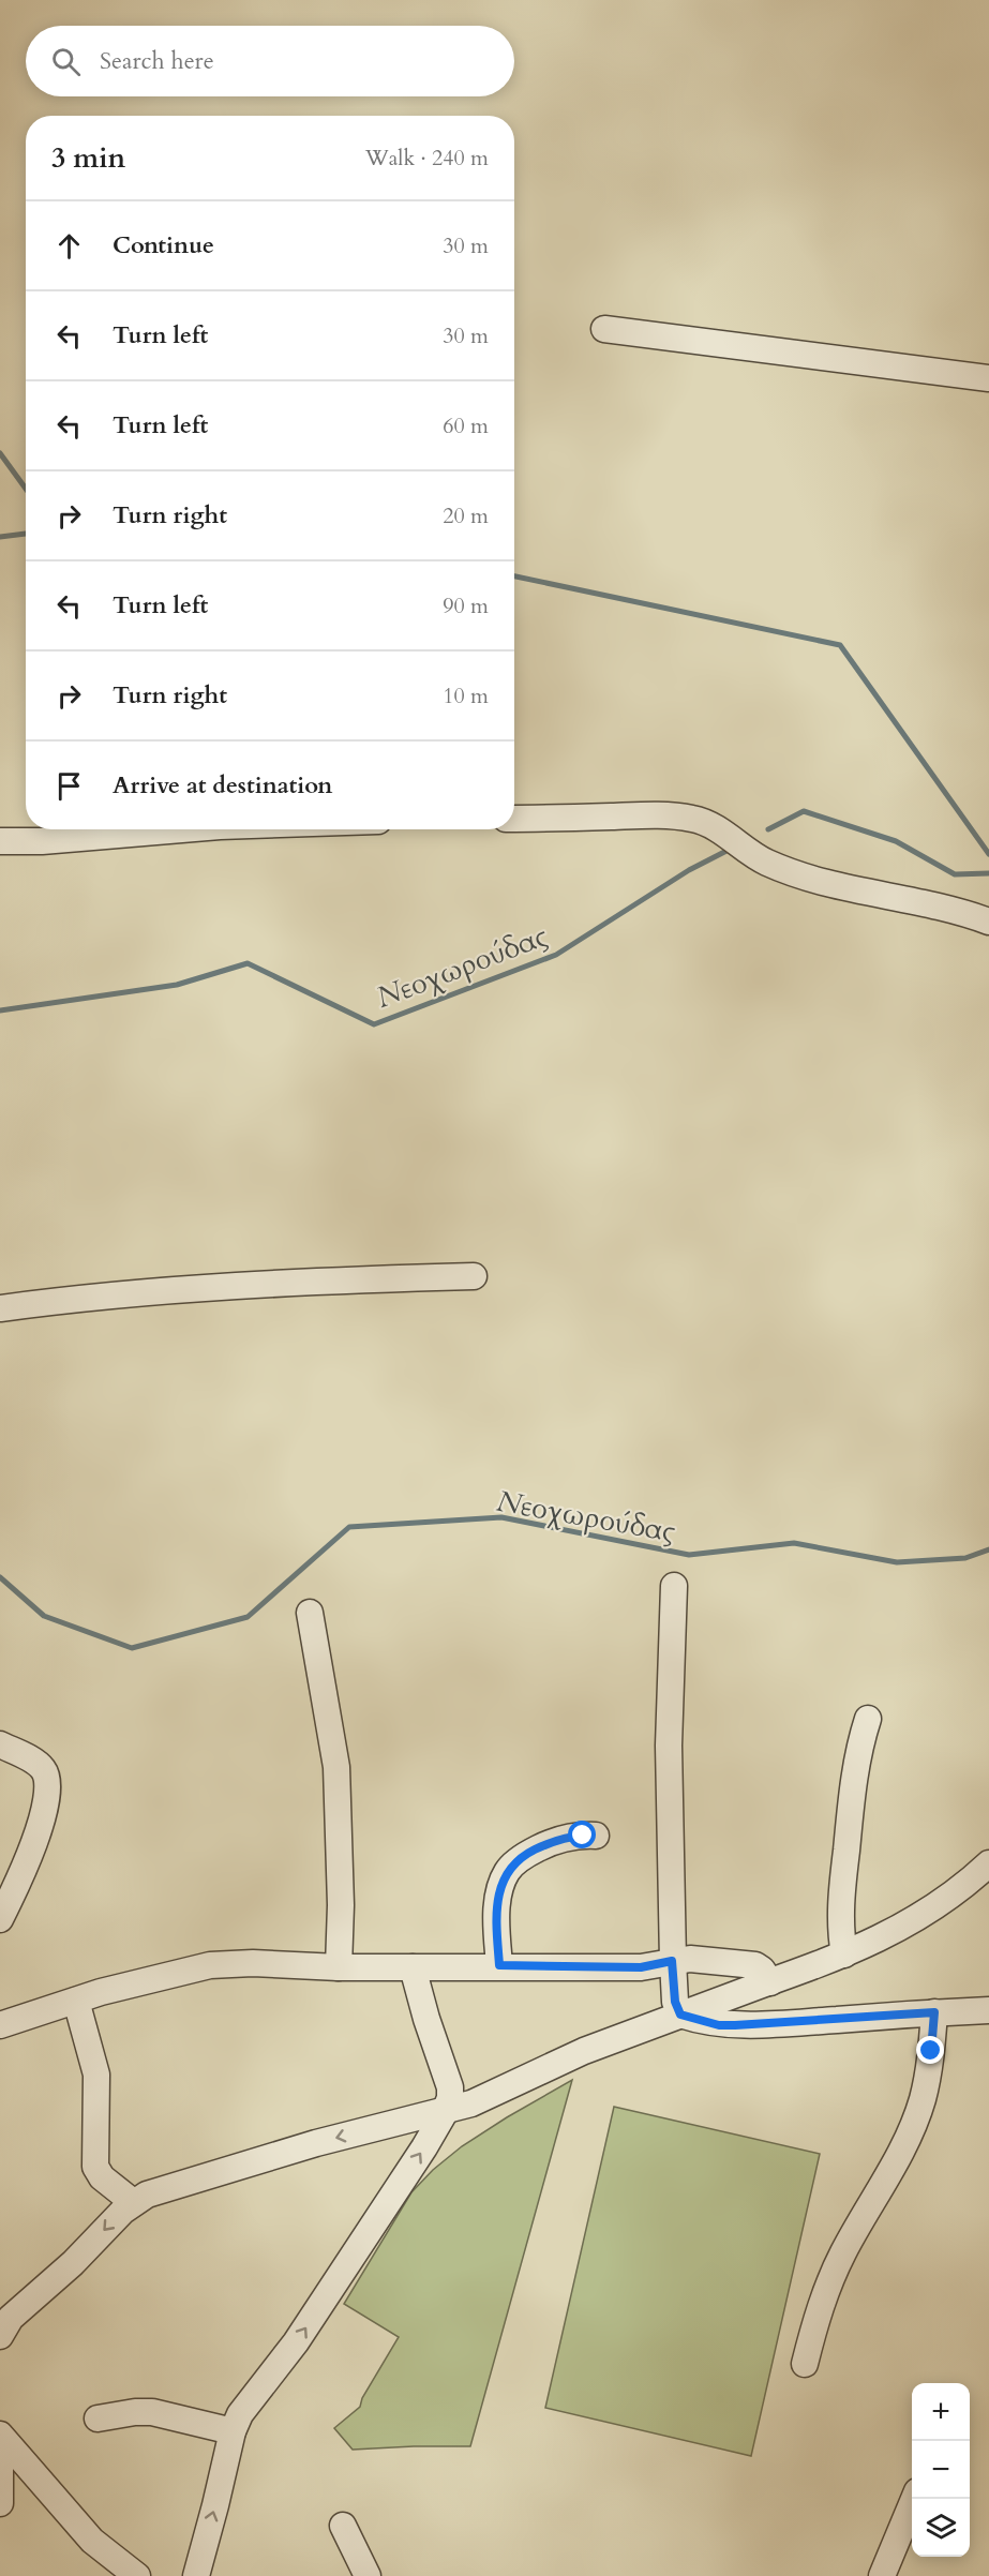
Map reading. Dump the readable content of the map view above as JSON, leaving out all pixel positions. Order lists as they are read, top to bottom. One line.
{"water":["Νεοχωρούδας"],"page":{"search":"Search here","heading":["3 min","Walk · 240 m"],"list":[["Continue","30 m"],["Turn left","30 m"],["Turn left","60 m"],["Turn right","20 m"],["Turn left","90 m"],["Turn right","10 m"],"Arrive at destination"],"map_buttons":["+","−"]}}
